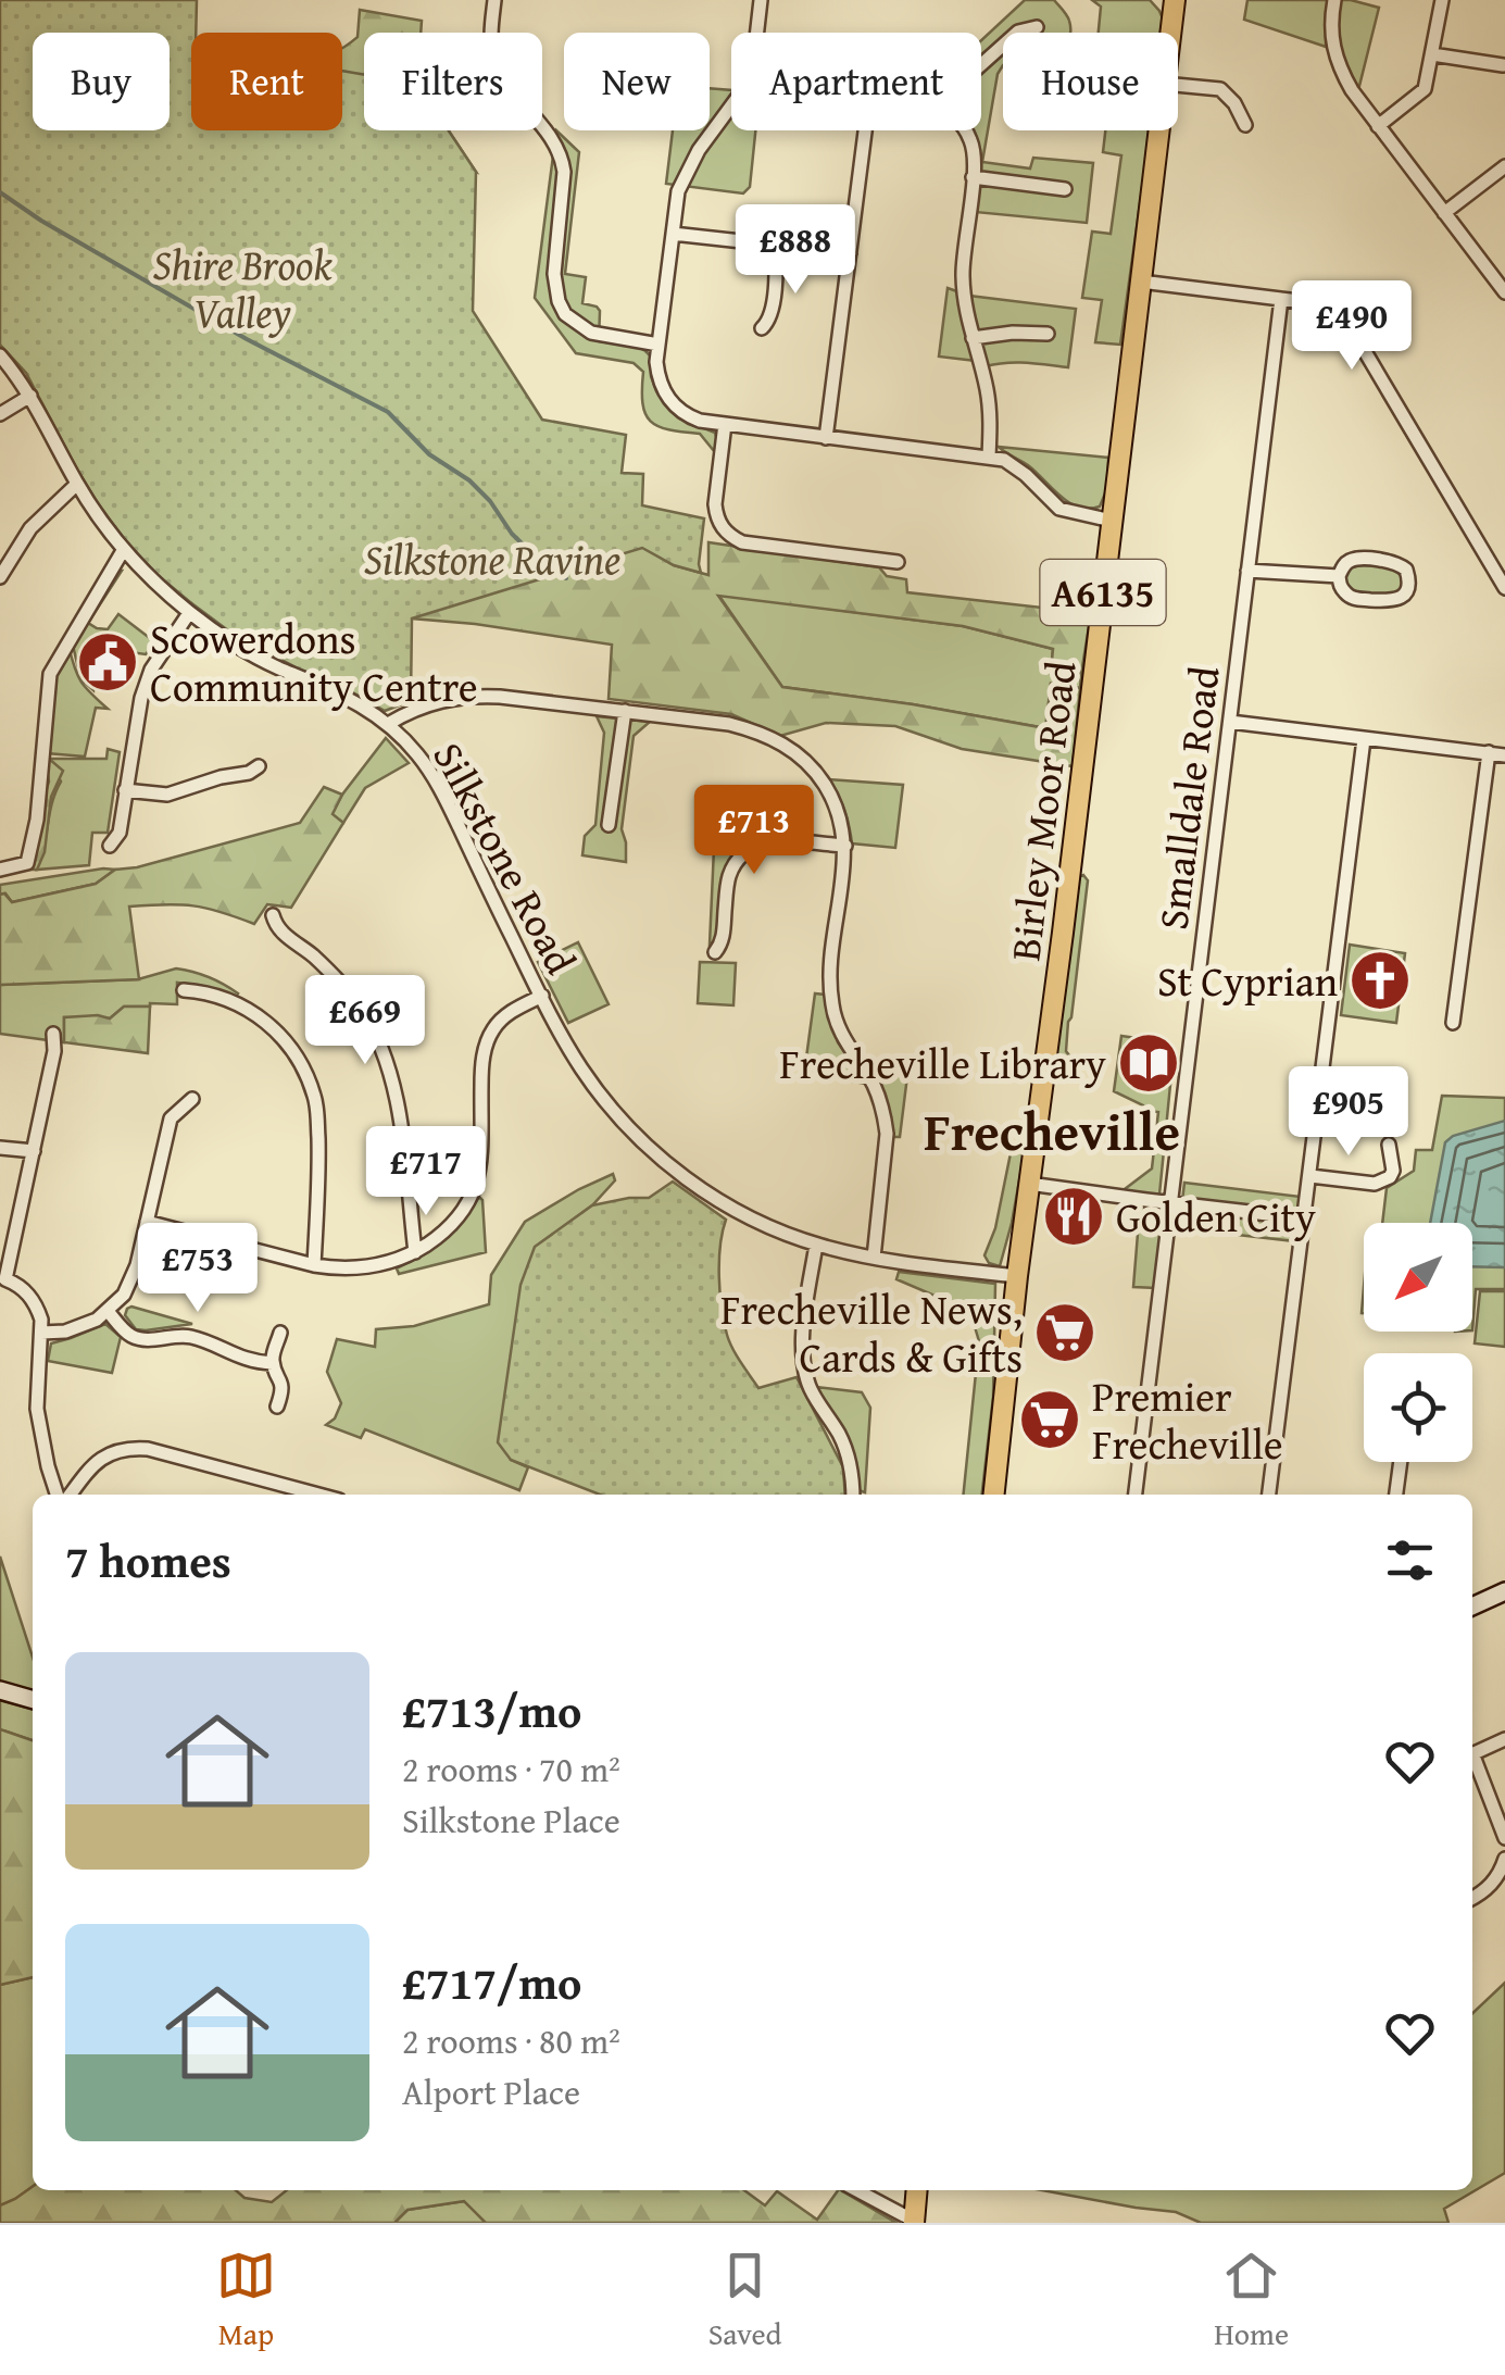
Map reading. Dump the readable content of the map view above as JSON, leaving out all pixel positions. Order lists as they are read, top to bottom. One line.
{"streets":{"main road":["A6135","Birley Moor Road"],"street":["Smalldale Road","Silkstone Road"]},"crossings":[["Birley Moor Road","Silkstone Road"]],"districts":["Frecheville"],"parks":["Shire Brook Valley","Silkstone Ravine"],"places":{"public building":["Scowerdons Community Centre"],"church":["St Cyprian"],"library":["Frecheville Library"],"restaurant":["Golden City"],"supermarket":["Frecheville News, Cards & Gifts","Premier Frecheville"]},"north":"bottom left","page":{"chip":["Buy","Rent","Filters","New","Apartment","House"],"price":["£888","£490","£713","£669","£905","£717","£753"],"heading":"7 homes","list":[{"name":"£713/mo","note":"2 rooms · 70 m² · Silkstone Place"},{"name":"£717/mo","note":"2 rooms · 80 m² · Alport Place"}],"tabs":["Map","Saved","Home"]}}
